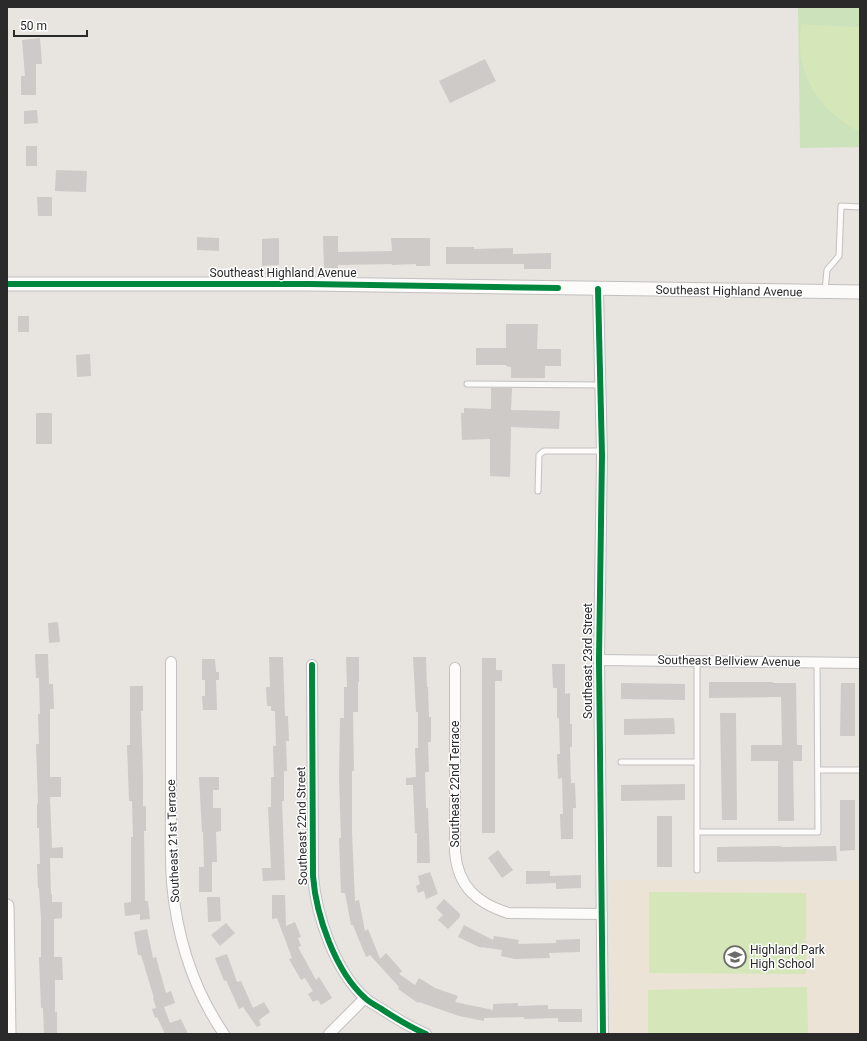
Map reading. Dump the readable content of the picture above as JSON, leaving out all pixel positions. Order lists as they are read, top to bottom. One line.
{"streets":{"street":["Southeast Highland Avenue","Southeast 23rd Street","Southeast Bellview Avenue","Southeast 22nd Terrace","Southeast 22nd Street","Southeast 21st Terrace"]},"crossings":[["Southeast Highland Avenue","Southeast 23rd Street"],["Southeast 23rd Street","Southeast Bellview Avenue"],["Southeast 23rd Street","Southeast 22nd Terrace"]],"places":{"school or university":["Highland Park High School"]},"scale_bar":"50 m"}
